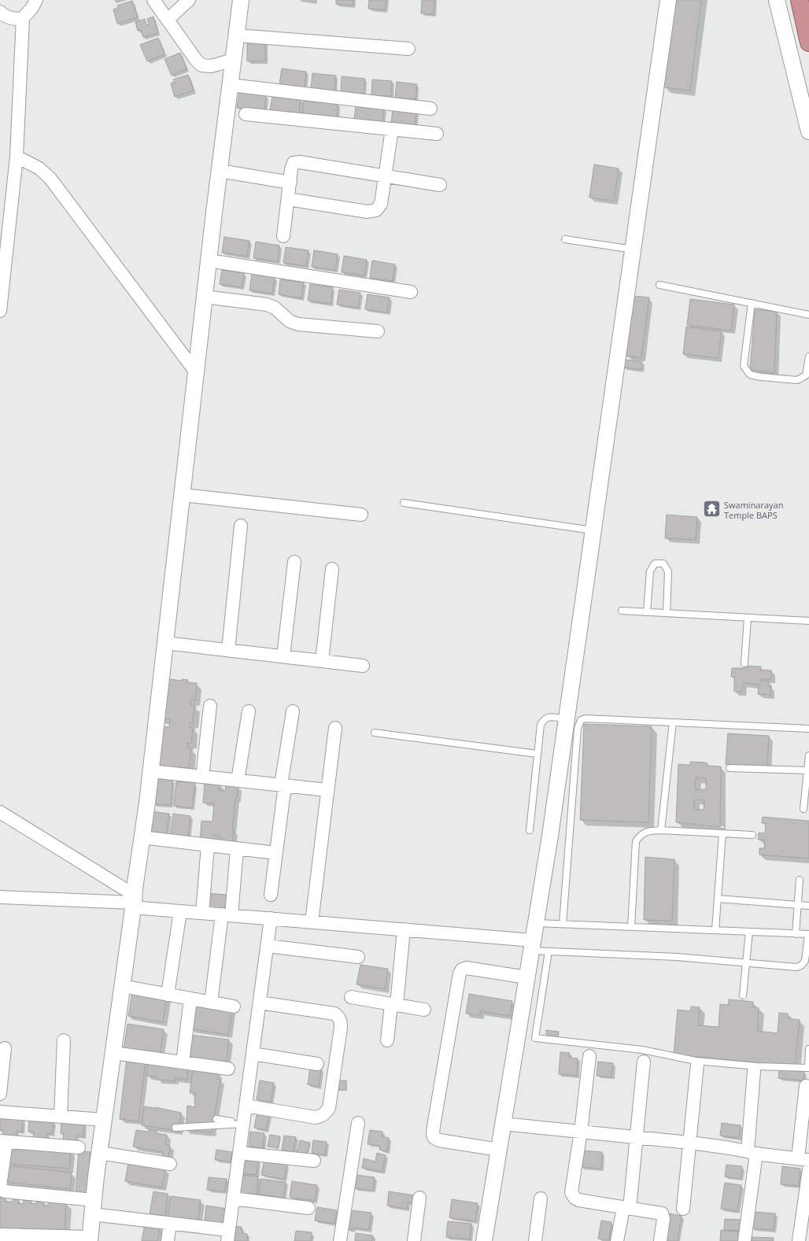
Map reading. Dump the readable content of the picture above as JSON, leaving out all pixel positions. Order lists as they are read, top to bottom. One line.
{"places":{"temple":["Swaminarayan Temple BAPS"]}}
